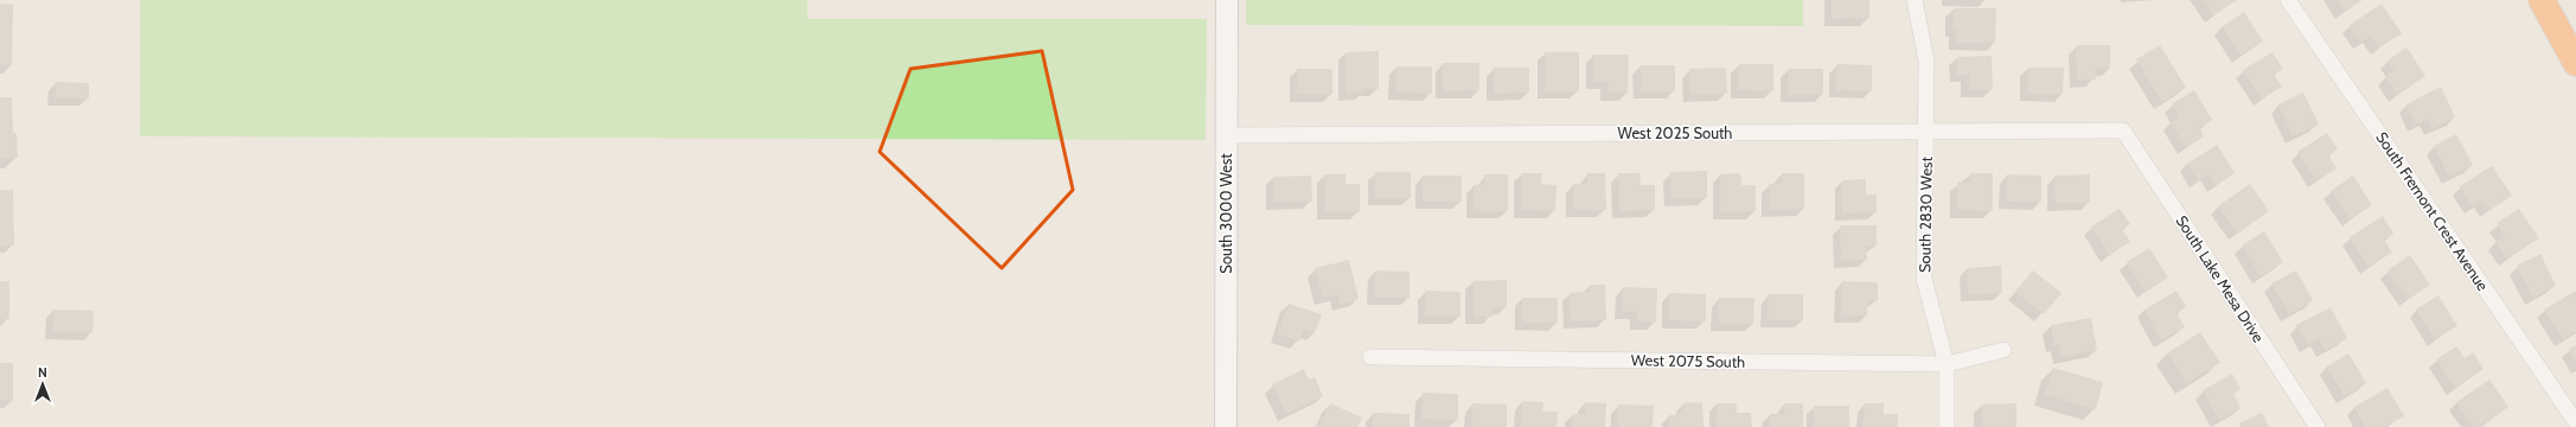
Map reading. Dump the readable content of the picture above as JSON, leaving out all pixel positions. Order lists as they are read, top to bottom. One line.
{"streets":{"street":["West 2025 South","South Fremont Crest Avenue","South 3000 West","South 2830 West","South Lake Mesa Drive","West 2075 South"]},"crossings":[["West 2025 South","South 3000 West"],["West 2025 South","South 2830 West"],["West 2025 South","South Lake Mesa Drive"],["South 2830 West","West 2075 South"]],"north":"top"}
